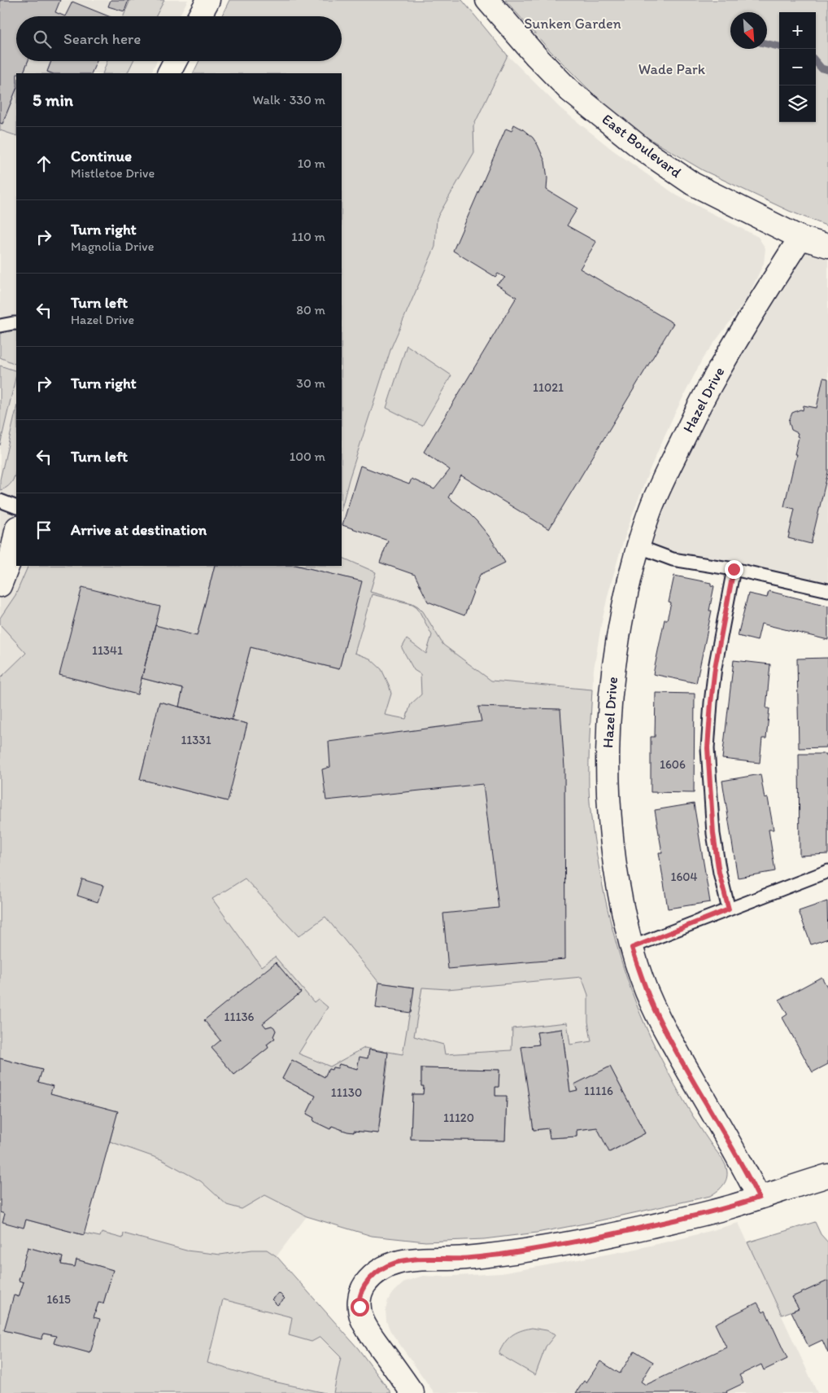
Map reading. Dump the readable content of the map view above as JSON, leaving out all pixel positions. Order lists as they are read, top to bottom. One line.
{"streets":{"street":["East Boulevard","Hazel Drive"]},"crossings":[["East Boulevard","Hazel Drive"]],"parks":["Sunken Garden","Wade Park"],"house_numbers":["11021","11341","11331","1606","1604","11136","11116","11130","11120","1615"],"north":"bottom right","page":{"map_buttons":["+","−"],"search":"Search here","heading":["5 min","Walk · 330 m"],"list":[["Continue","Mistletoe Drive","10 m"],["Turn right","Magnolia Drive","110 m"],["Turn left","Hazel Drive","80 m"],["Turn right","30 m"],["Turn left","100 m"],"Arrive at destination"]}}
